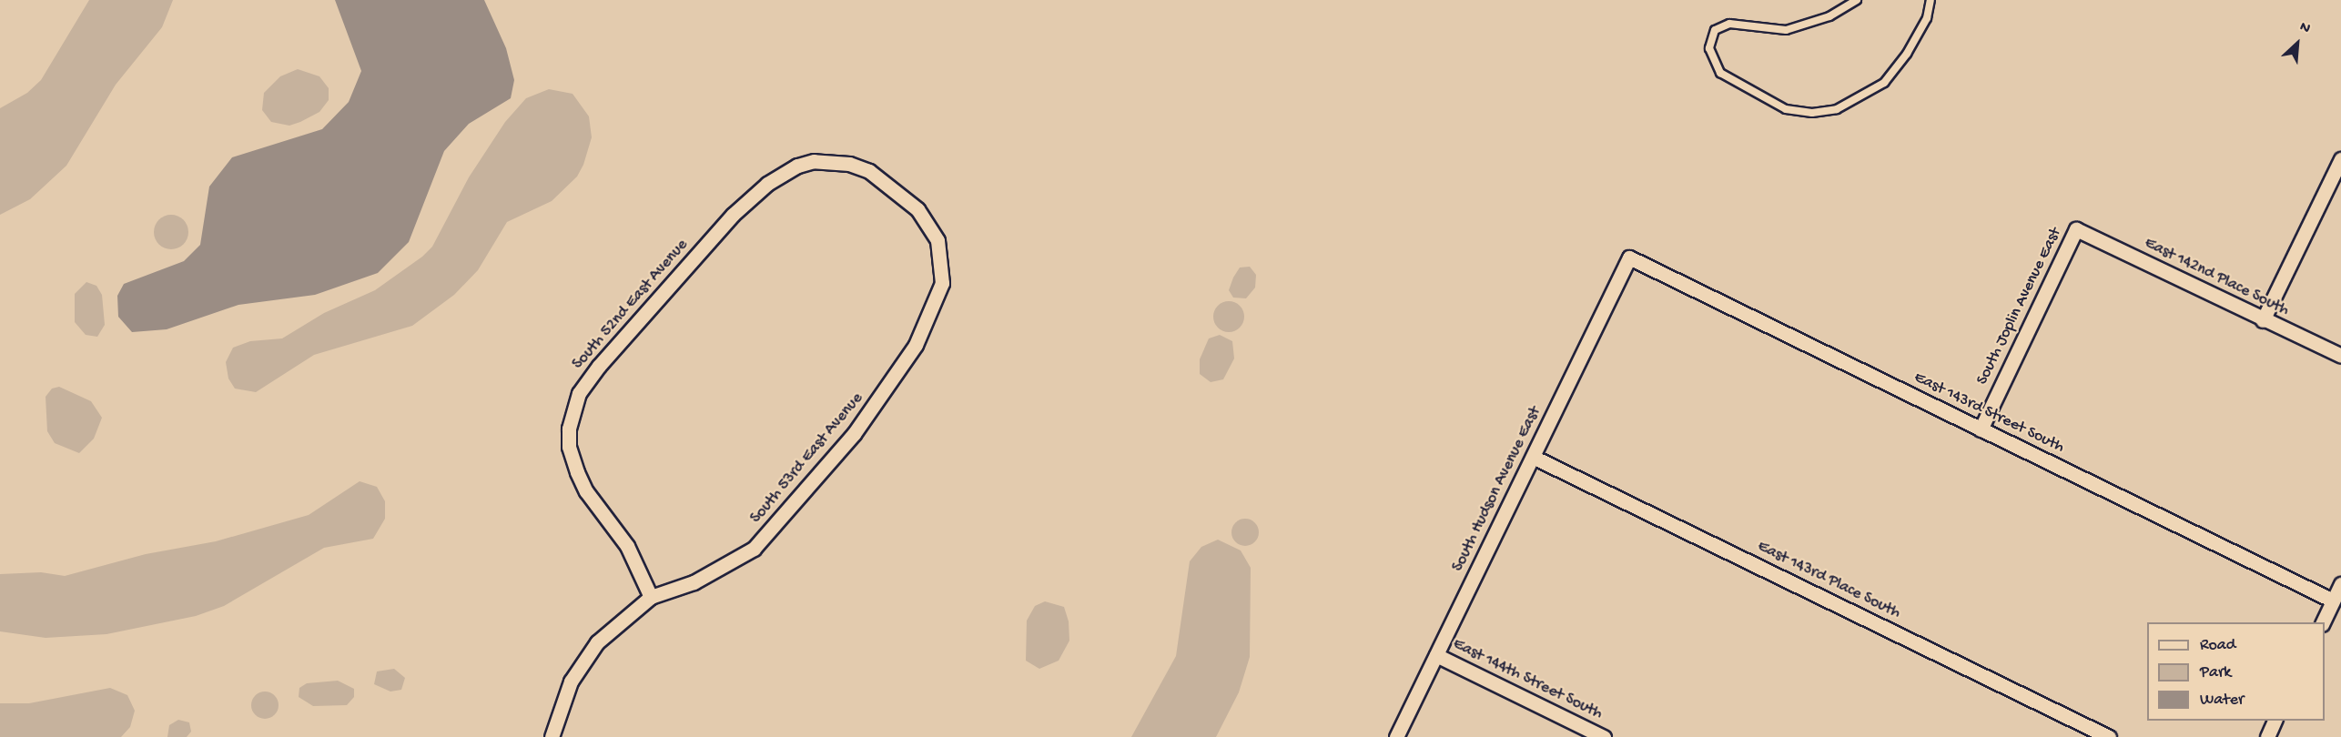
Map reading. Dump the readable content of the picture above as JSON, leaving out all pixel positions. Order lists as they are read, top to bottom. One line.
{"streets":{"street":["East 142nd Place South","South 52nd East Avenue","South Joplin Avenue East","East 143rd Street South","South 53rd East Avenue","South Hudson Avenue East","East 143rd Place South","East 144th Street South"]},"crossings":[["East 142nd Place South","South Joplin Avenue East"],["South 52nd East Avenue","South 53rd East Avenue"],["South Joplin Avenue East","East 143rd Street South"],["East 143rd Street South","South Hudson Avenue East"],["South Hudson Avenue East","East 143rd Place South"],["South Hudson Avenue East","East 144th Street South"]],"legend":["Road","Park","Water"],"north":"top right"}
